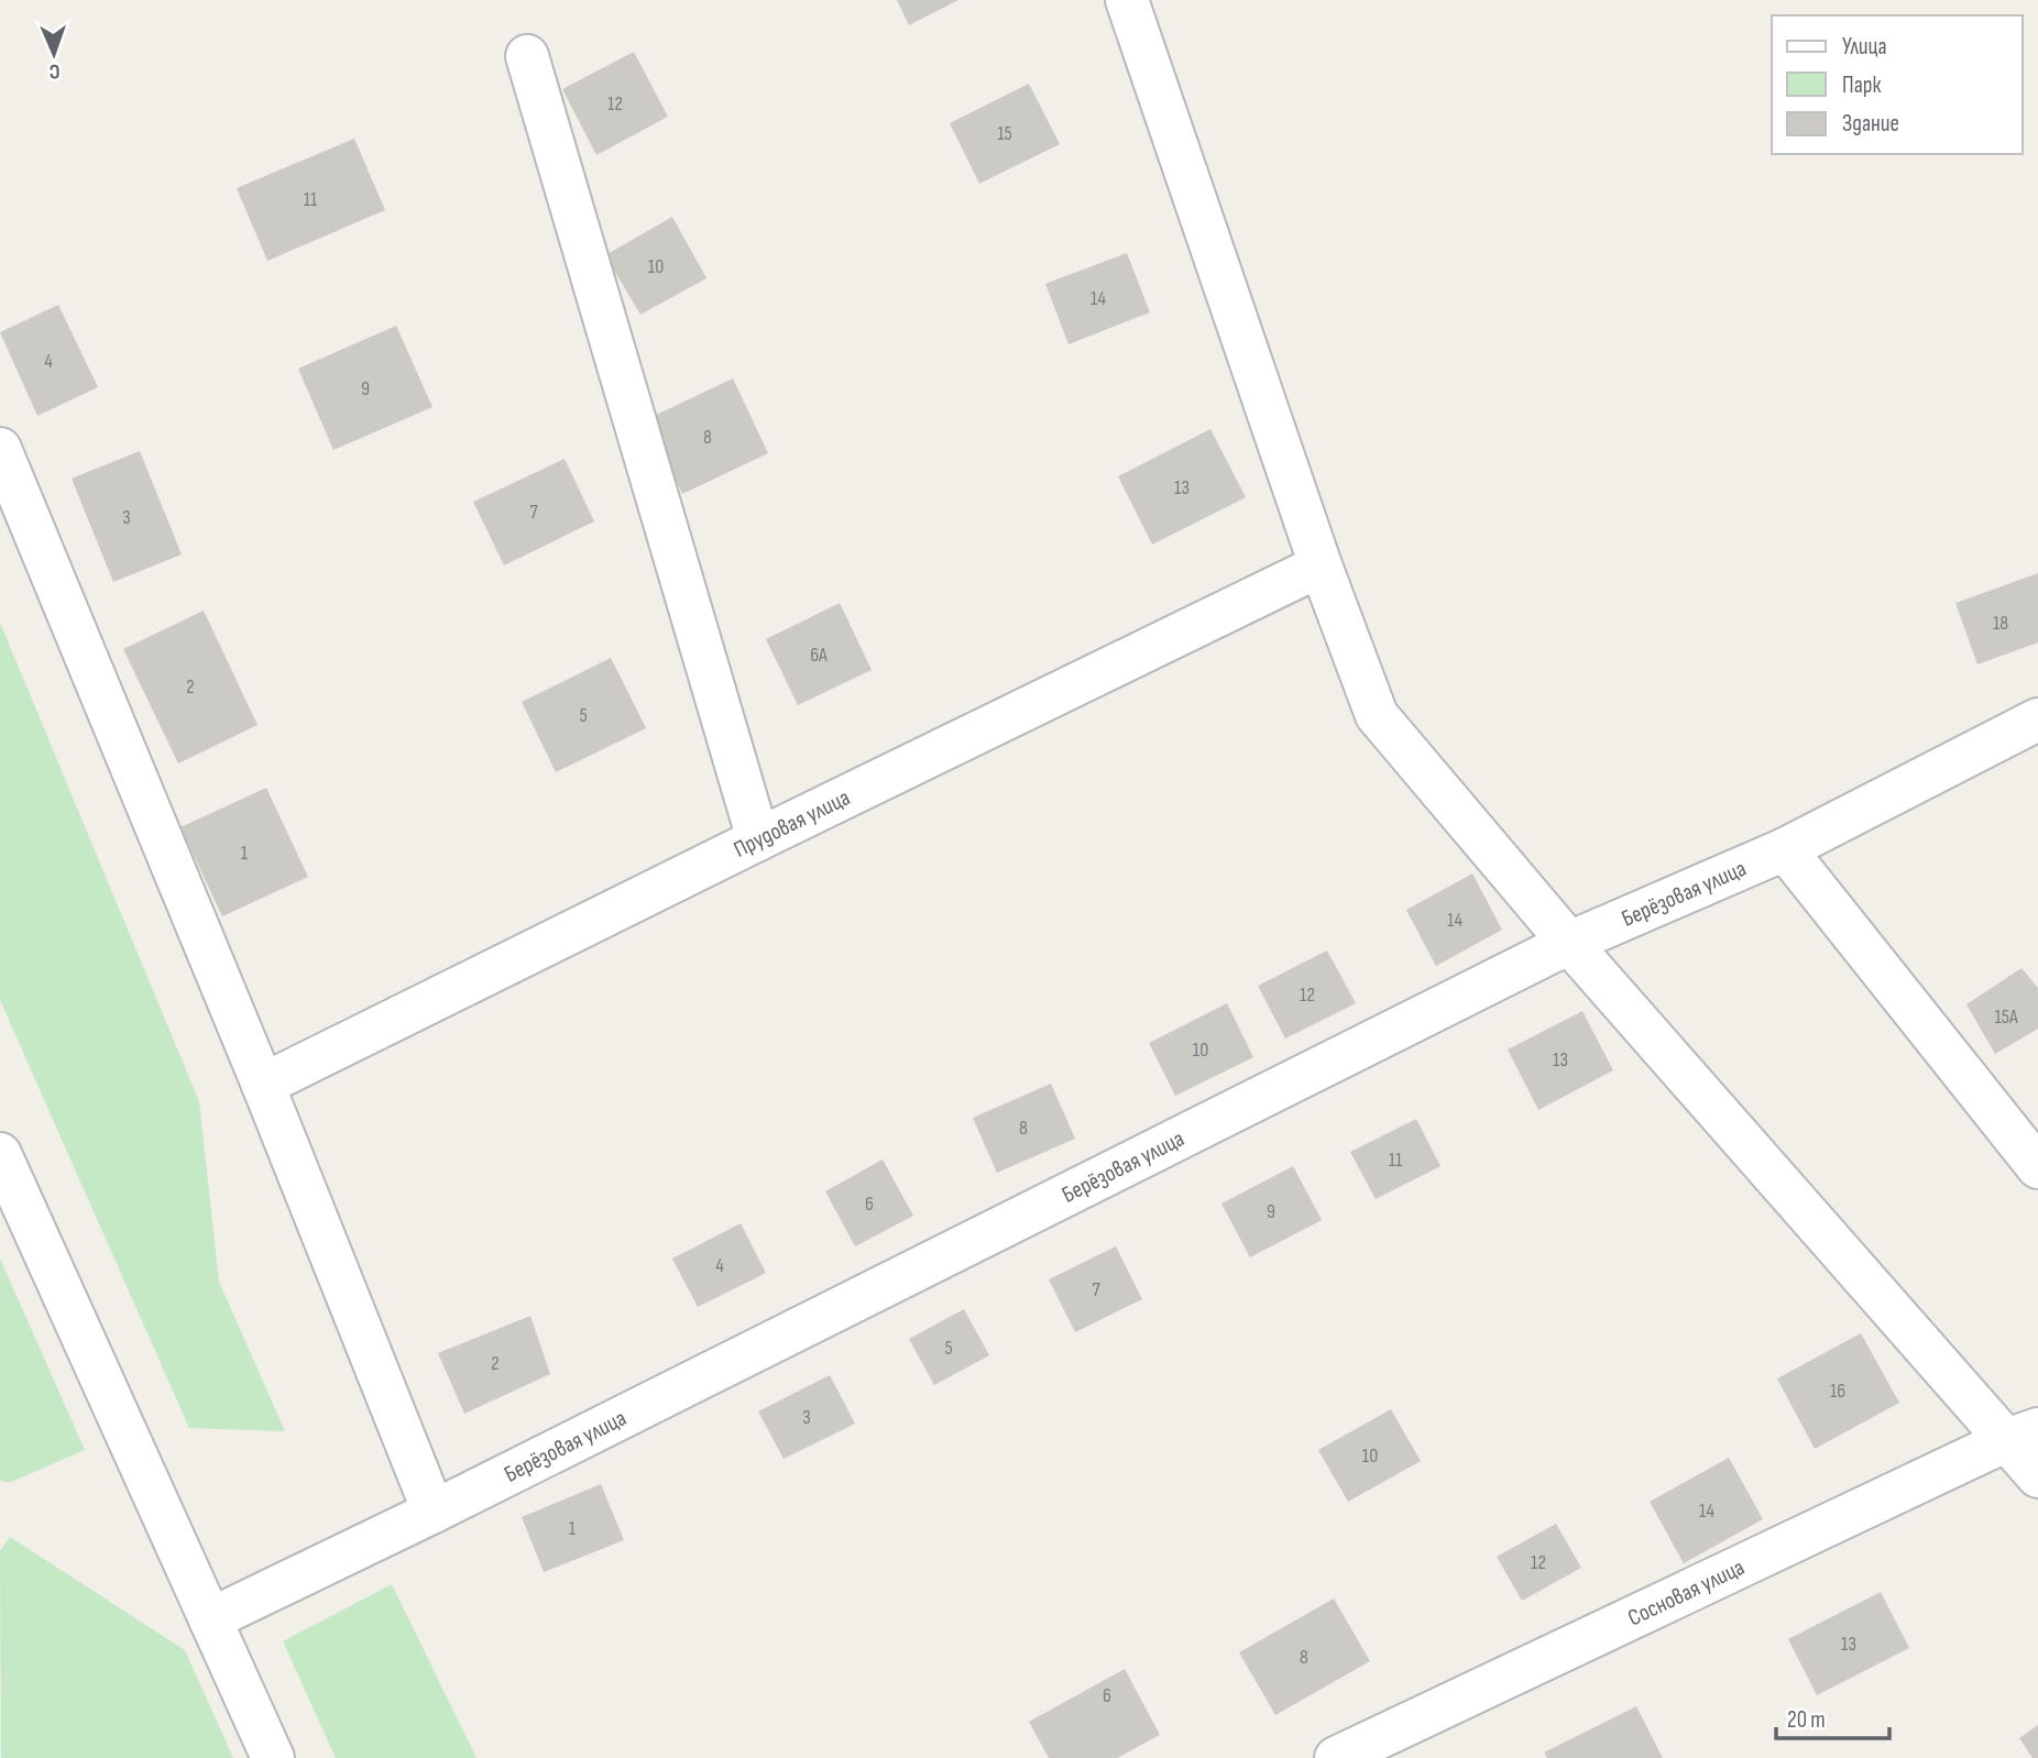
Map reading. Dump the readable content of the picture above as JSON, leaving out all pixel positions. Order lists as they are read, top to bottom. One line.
{"streets":{"street":["Прудовая улица","Берёзовая улица","Сосновая улица"]},"house_numbers":["12","15","11","10","14","4","9","8","13","7","3","18","6А","2","5","1","14","12","15А","10","13","8","11","6","9","4","7","5","2","16","3","10","14","1","12","13","8","6"],"legend":["Улица","Парк","Здание"],"scale_bar":"20 m","north":"bottom"}
